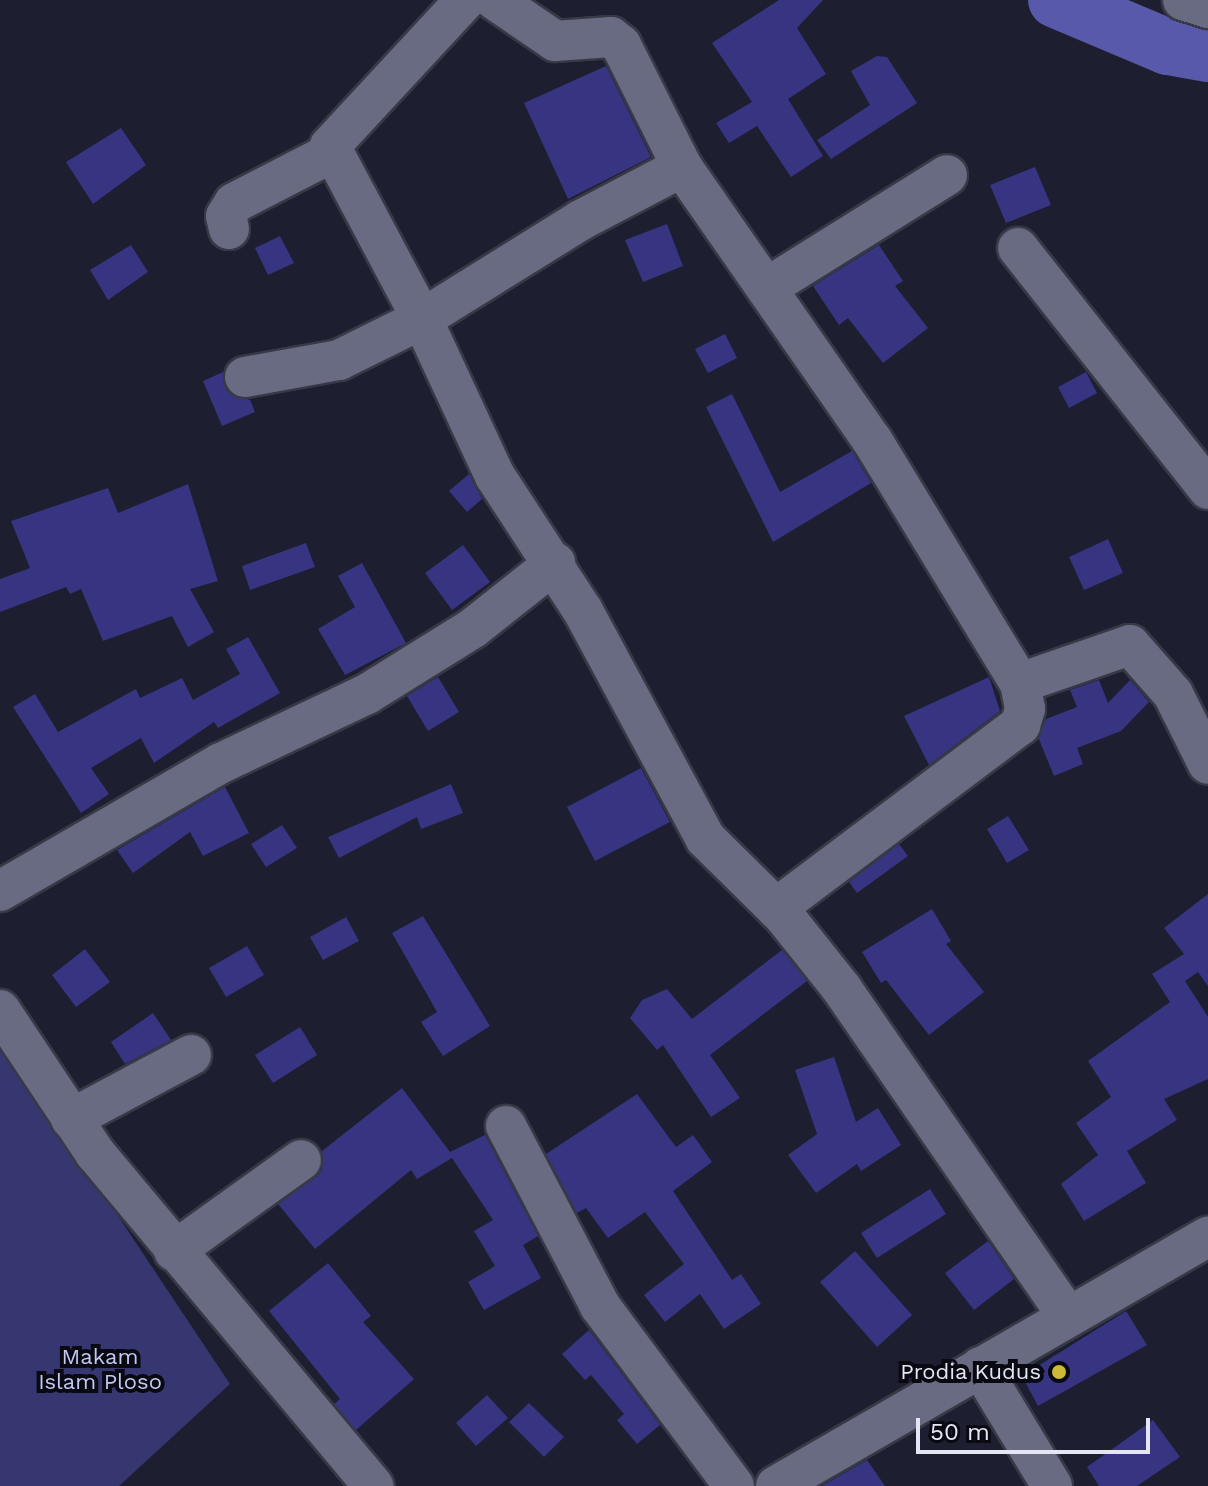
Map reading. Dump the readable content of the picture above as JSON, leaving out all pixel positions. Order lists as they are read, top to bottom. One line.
{"parks":["Makam Islam Ploso"],"places":["Prodia Kudus"],"scale_bar":"50 m"}
